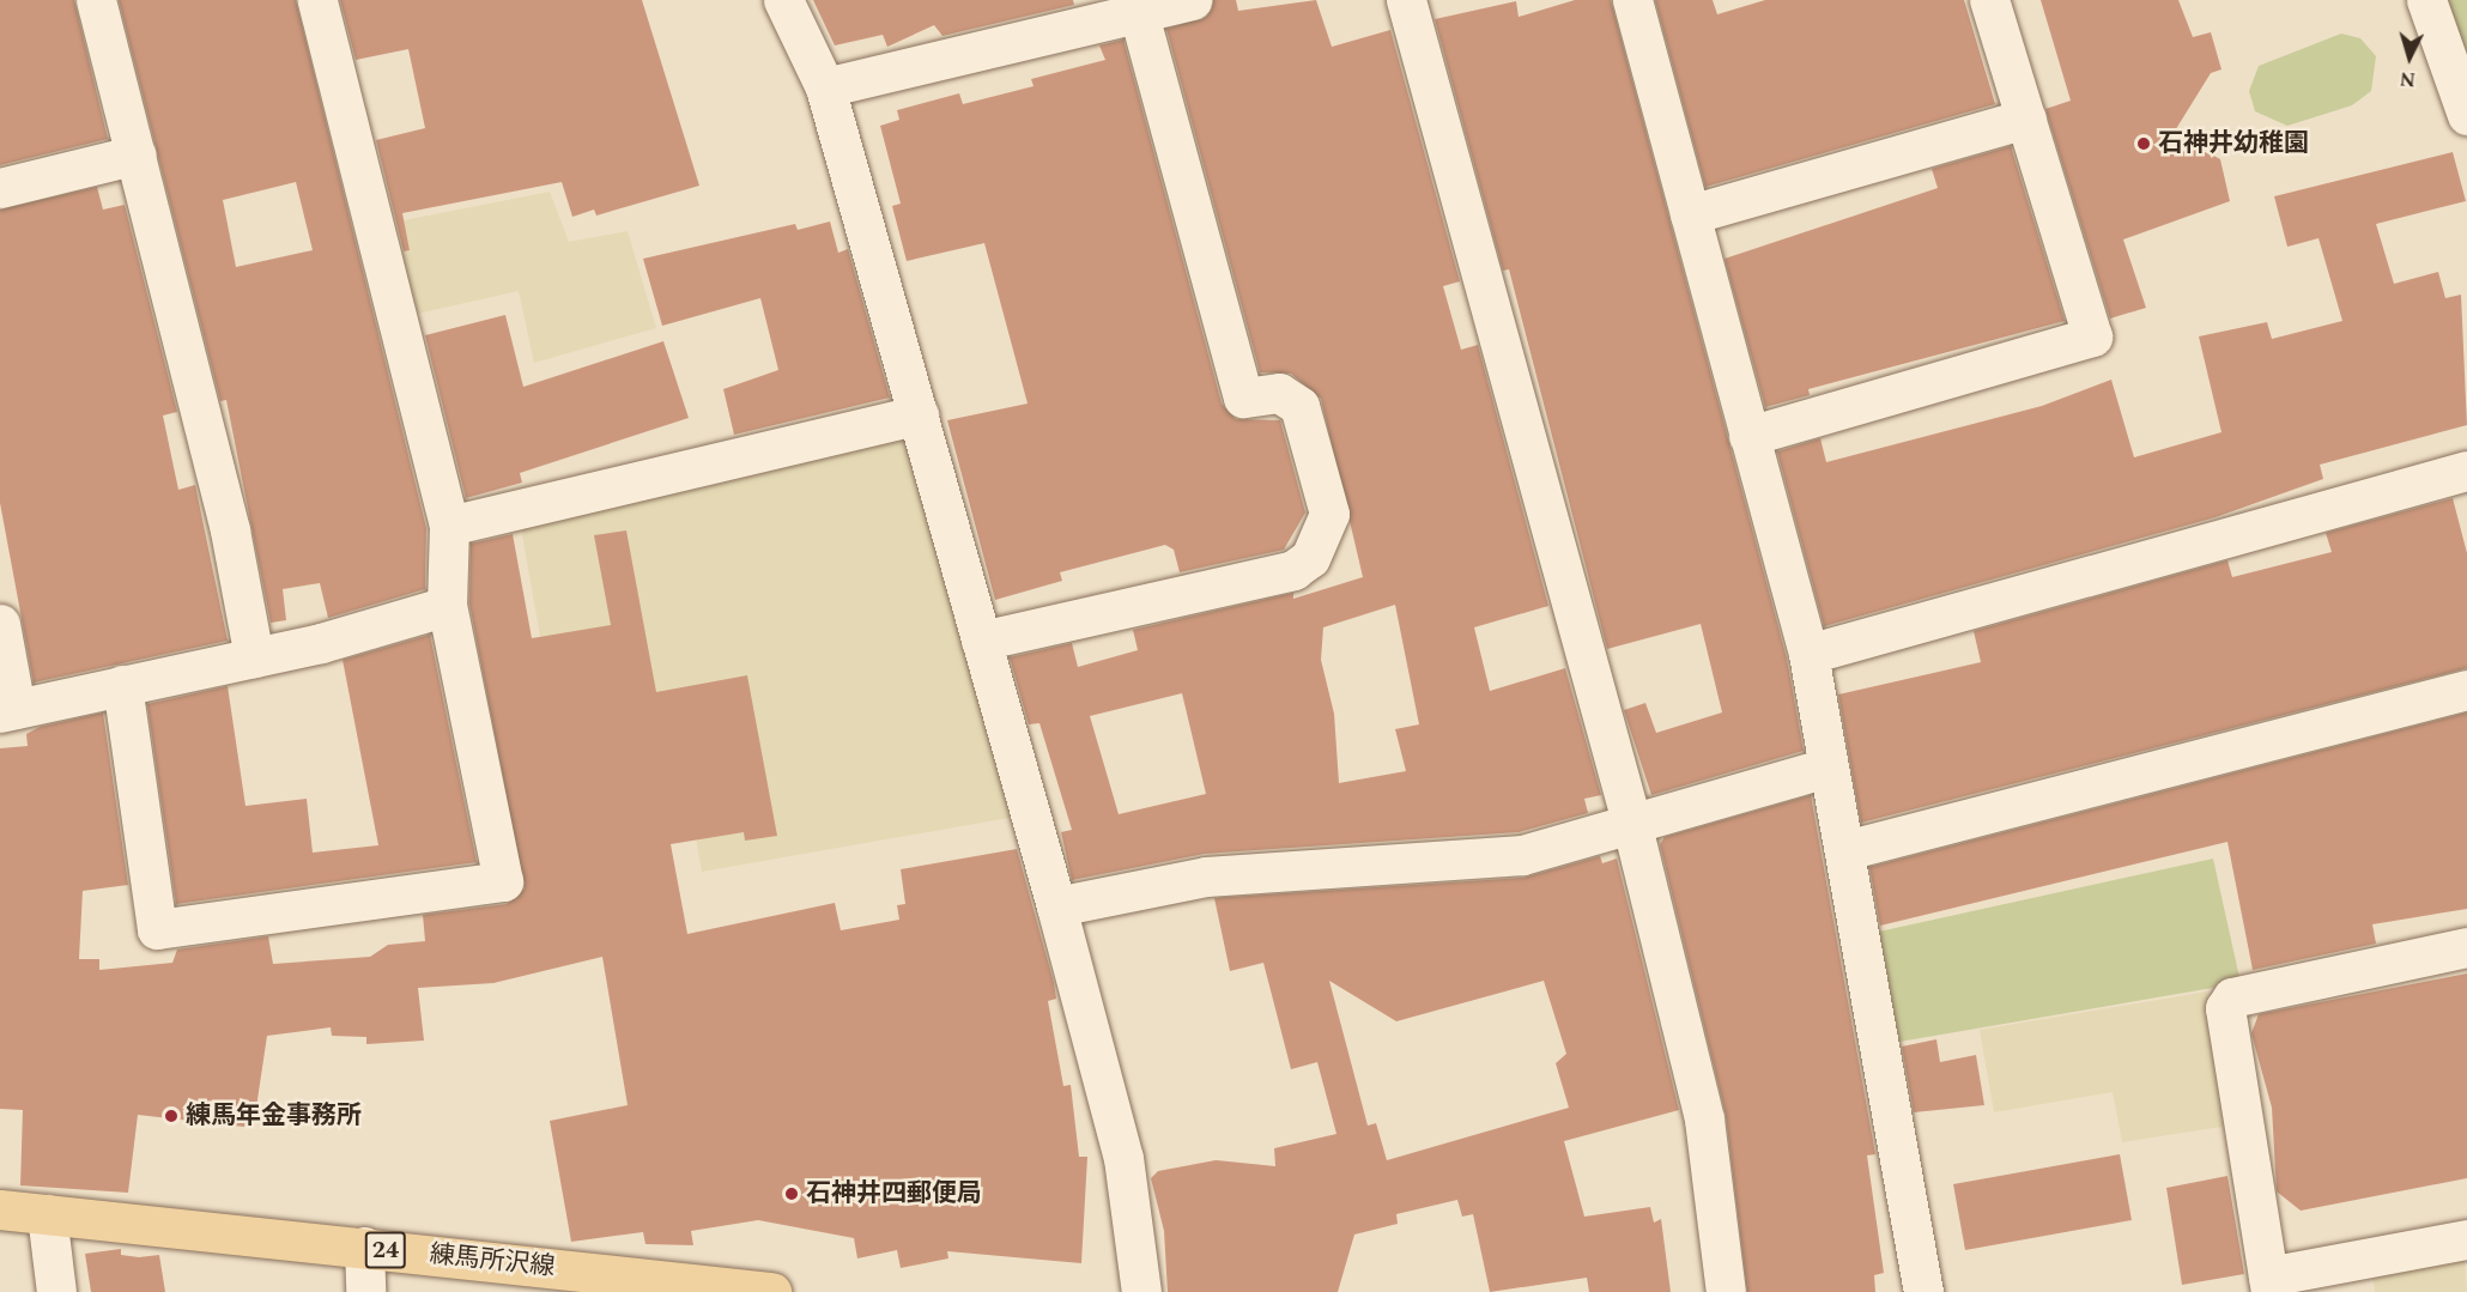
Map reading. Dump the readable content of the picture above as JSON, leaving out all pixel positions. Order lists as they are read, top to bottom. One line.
{"streets":{"main road":["24","練馬所沢線"]},"places":["石神井幼稚園","練馬年金事務所","石神井四郵便局"],"north":"bottom"}
